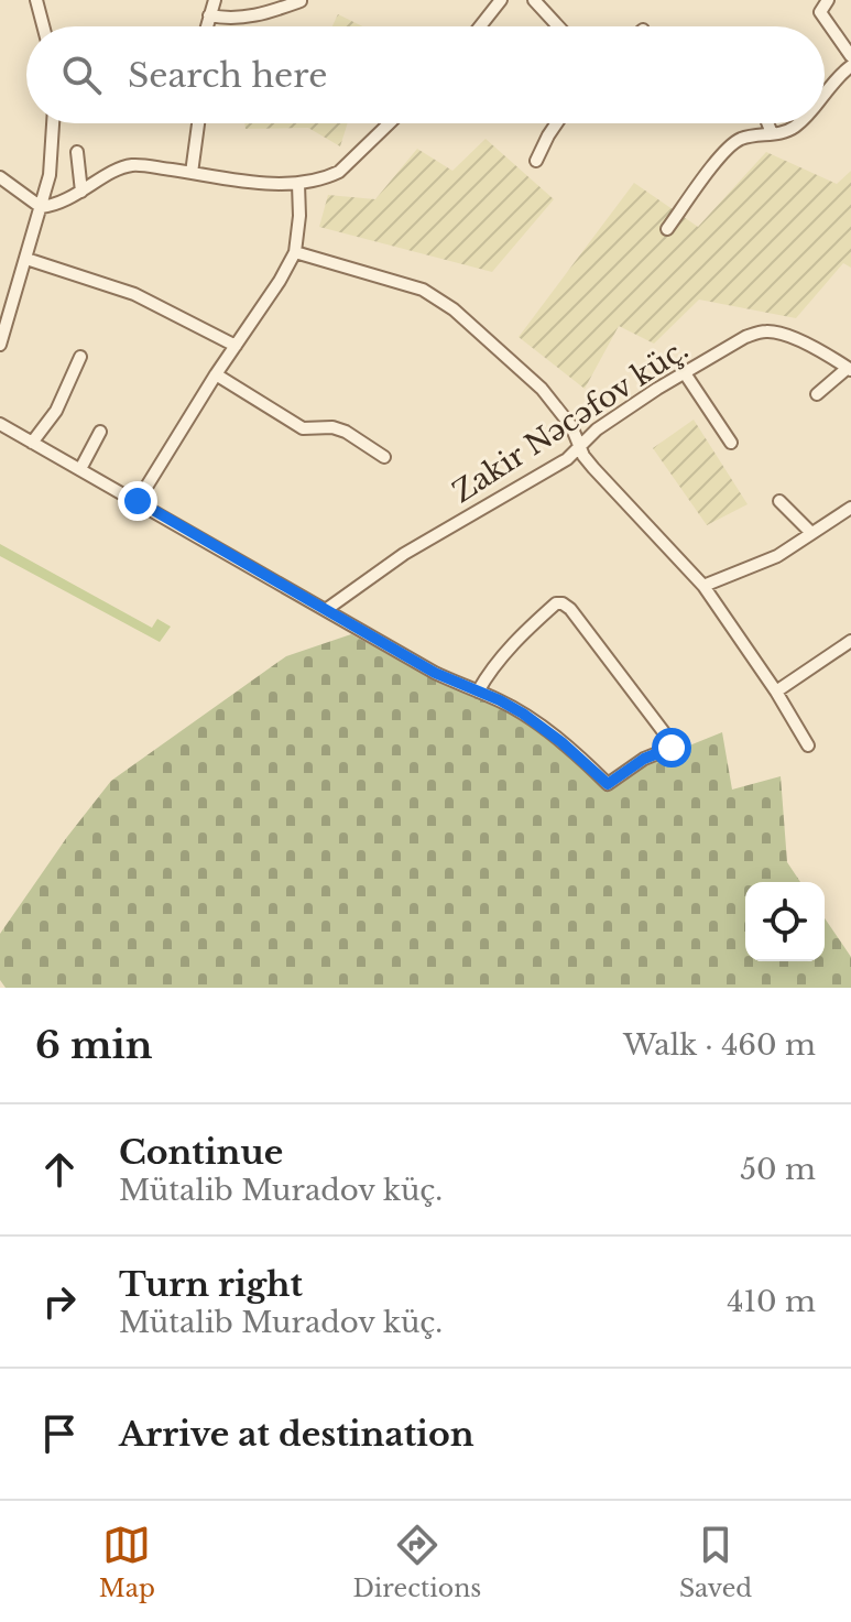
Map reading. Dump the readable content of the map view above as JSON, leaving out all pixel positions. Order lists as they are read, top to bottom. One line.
{"streets":{"street":["Zakir Nəcəfov küç."]},"page":{"search":"Search here","heading":["6 min","Walk · 460 m"],"list":[["Continue","Mütalib Muradov küç.","50 m"],["Turn right","Mütalib Muradov küç.","410 m"],"Arrive at destination"],"nav":["Map","Directions","Saved"]}}
